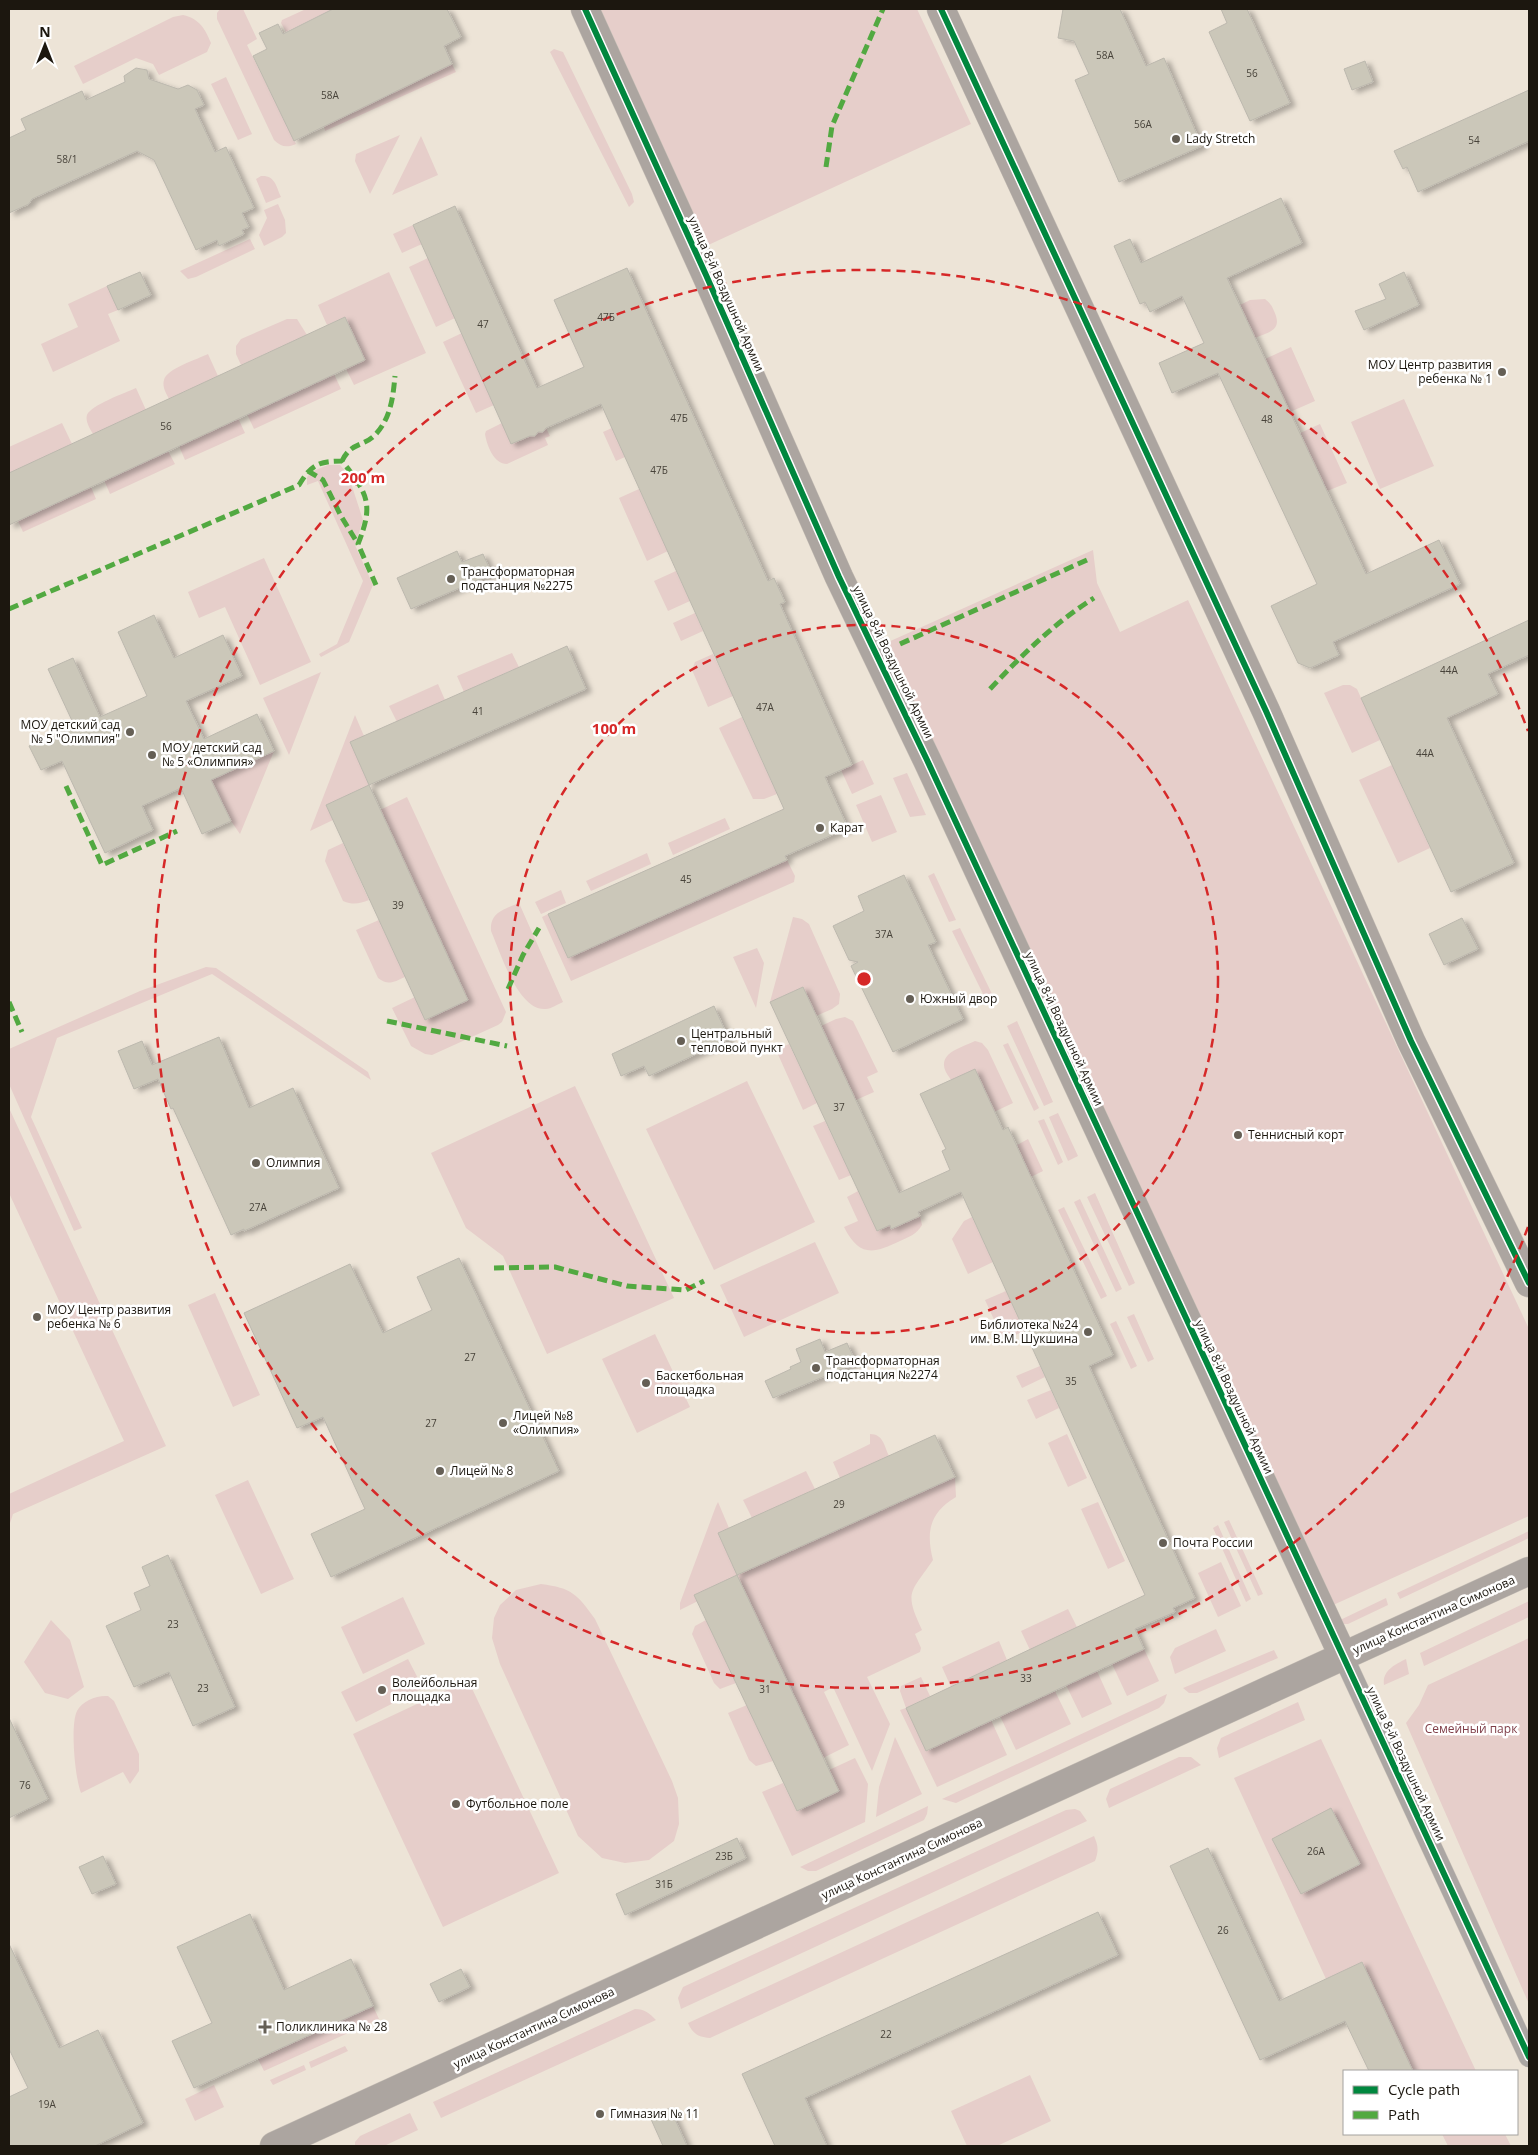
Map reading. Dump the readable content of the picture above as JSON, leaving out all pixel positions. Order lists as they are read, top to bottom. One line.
{"streets":{"street":["улица 8-й Воздушной Армии","улица Константина Симонова"]},"crossings":[["улица 8-й Воздушной Армии","улица Константина Симонова"]],"parks":["Семейный парк"],"places":{"other":["Lady Stretch","МОУ Центр развития ребенка № 1","Трансформаторная подстанция №2275","МОУ детский сад № 5 \"Олимпия\"","МОУ детский сад № 5 «Олимпия»","Карат","Южный двор","Центральный тепловой пункт","Теннисный корт","Олимпия","МОУ Центр развития ребенка № 6","Библиотека №24 им. В.М. Шукшина","Трансформаторная подстанция №2274","Баскетбольная площадка","Лицей №8 «Олимпия»","Лицей № 8","Почта России","Волейбольная площадка","Футбольное поле","Гимназия № 11"],"health":["Поликлиника № 28"]},"house_numbers":["58А","56","58А","56А","54","58/1","47Б","47","47Б","48","56","47Б","44А","47А","41","44А","45","39","37А","37","27А","27","35","27","29","23","33","23","31","76","26А","23Б","31Б","26","22","19А"],"legend":["Cycle path","Path"],"north":"top","rings":["200 m","100 m"]}
